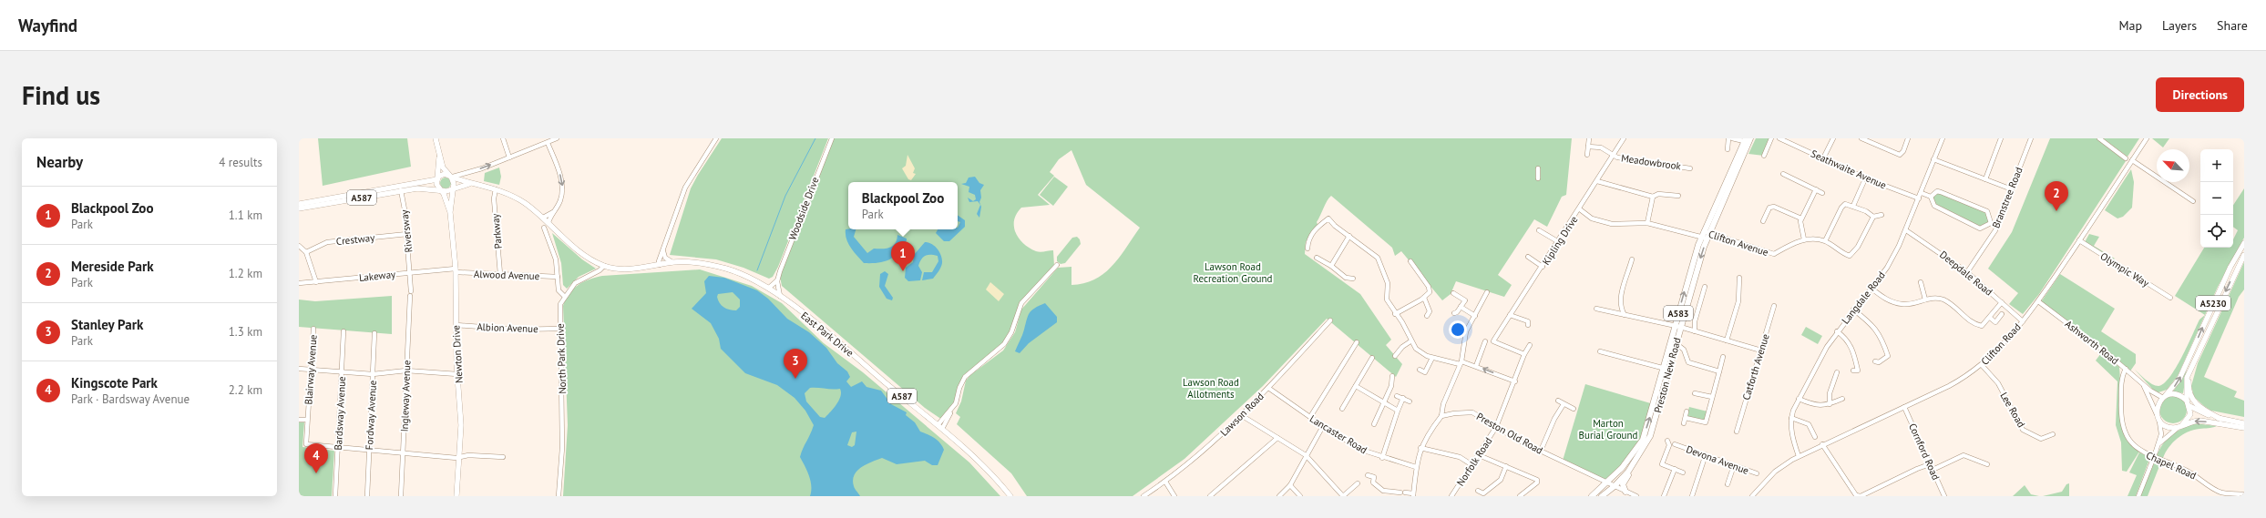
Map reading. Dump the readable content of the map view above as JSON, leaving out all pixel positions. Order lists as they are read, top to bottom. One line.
{"streets":{"highway":["A583","Preston New Road"],"main road":["A587","A5230","East Park Drive","Newton Drive"],"street":["Meadowbrook","Seathwaite Avenue","Branstree Road","Woodside Drive","Riversway","Parkway","Crestway","Kipling Drive","Clifton Avenue","Olympic Way","Deepdale Road","Alwood Avenue","Lakeway","Langdale Road","Albion Avenue","Ashworth Road","Clifton Road","North Park Drive","Catforth Avenue","Blairway Avenue","Ingleway Avenue","Lee Road","Bardsway Avenue","Lawson Road","Fordway Avenue","Preston Old Road","Lancaster Road","Cornford Road","Devona Avenue","Norfolk Road","Chapel Road"]},"crossings":[["Meadowbrook","Kipling Drive"],["Seathwaite Avenue","Langdale Road"],["A587","Riversway"],["A587","Parkway"],["A587","East Park Drive"],["A587","Newton Drive"],["Branstree Road","Deepdale Road"],["Woodside Drive","East Park Drive"],["Riversway","Crestway"],["Riversway","Lakeway"],["Riversway","Ingleway Avenue"],["Parkway","Alwood Avenue"],["Kipling Drive","Clifton Avenue"],["Kipling Drive","Norfolk Road"],["Clifton Avenue","Preston New Road"],["Olympic Way","Clifton Road"],["Deepdale Road","Langdale Road"],["Deepdale Road","Clifton Road"],["Alwood Avenue","Lakeway"],["Alwood Avenue","Newton Drive"],["Lakeway","Newton Drive"],["Lakeway","Ingleway Avenue"],["Langdale Road","Clifton Road"],["A5230","Ashworth Road"],["A583","Preston New Road"],["A583","Preston Old Road"],["Albion Avenue","Newton Drive"],["Albion Avenue","North Park Drive"],["Ashworth Road","Clifton Road"],["Ashworth Road","Chapel Road"],["Clifton Road","Lee Road"],["Clifton Road","Cornford Road"],["Blairway Avenue","Bardsway Avenue"],["Preston New Road","Preston Old Road"],["Lawson Road","Lancaster Road"],["Preston Old Road","Norfolk Road"]],"parks":["Lawson Road Recreation Ground","Lawson Road Allotments","Marton Burial Ground"],"north":"top left","page":{"header":"Wayfind","nav":["Map","Layers","Share"],"buttons":"Directions","title":"Find us","heading":["Nearby","4 results"],"map_buttons":["+","−"],"pins":["2","1","3","4"],"popup":["Blackpool Zoo","Park"],"list":[{"mark":"1","name":"Blackpool Zoo","note":"Park","value":"1.1 km"},{"mark":"2","name":"Mereside Park","note":"Park","value":"1.2 km"},{"mark":"3","name":"Stanley Park","note":"Park","value":"1.3 km"},{"mark":"4","name":"Kingscote Park","note":"Park · Bardsway Avenue","value":"2.2 km"}]}}
